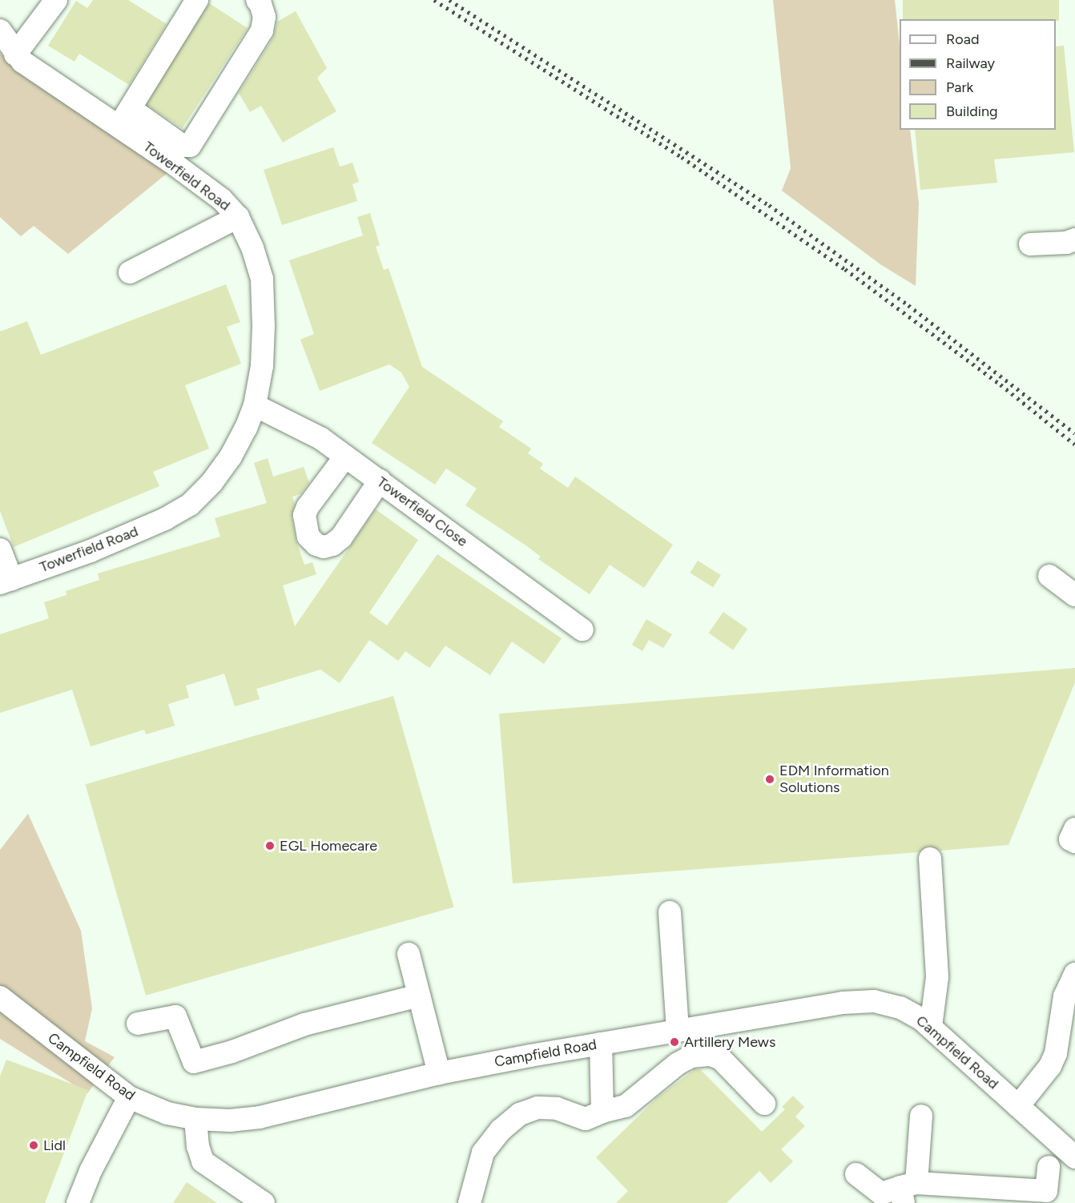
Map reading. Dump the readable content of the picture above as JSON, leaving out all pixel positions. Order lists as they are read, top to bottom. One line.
{"streets":{"street":["Towerfield Road","Towerfield Close","Campfield Road"]},"crossings":[["Towerfield Road","Towerfield Close"]],"places":["EDM Information Solutions","EGL Homecare","Artillery Mews","Lidl"],"legend":["Road","Railway","Park","Building"]}
